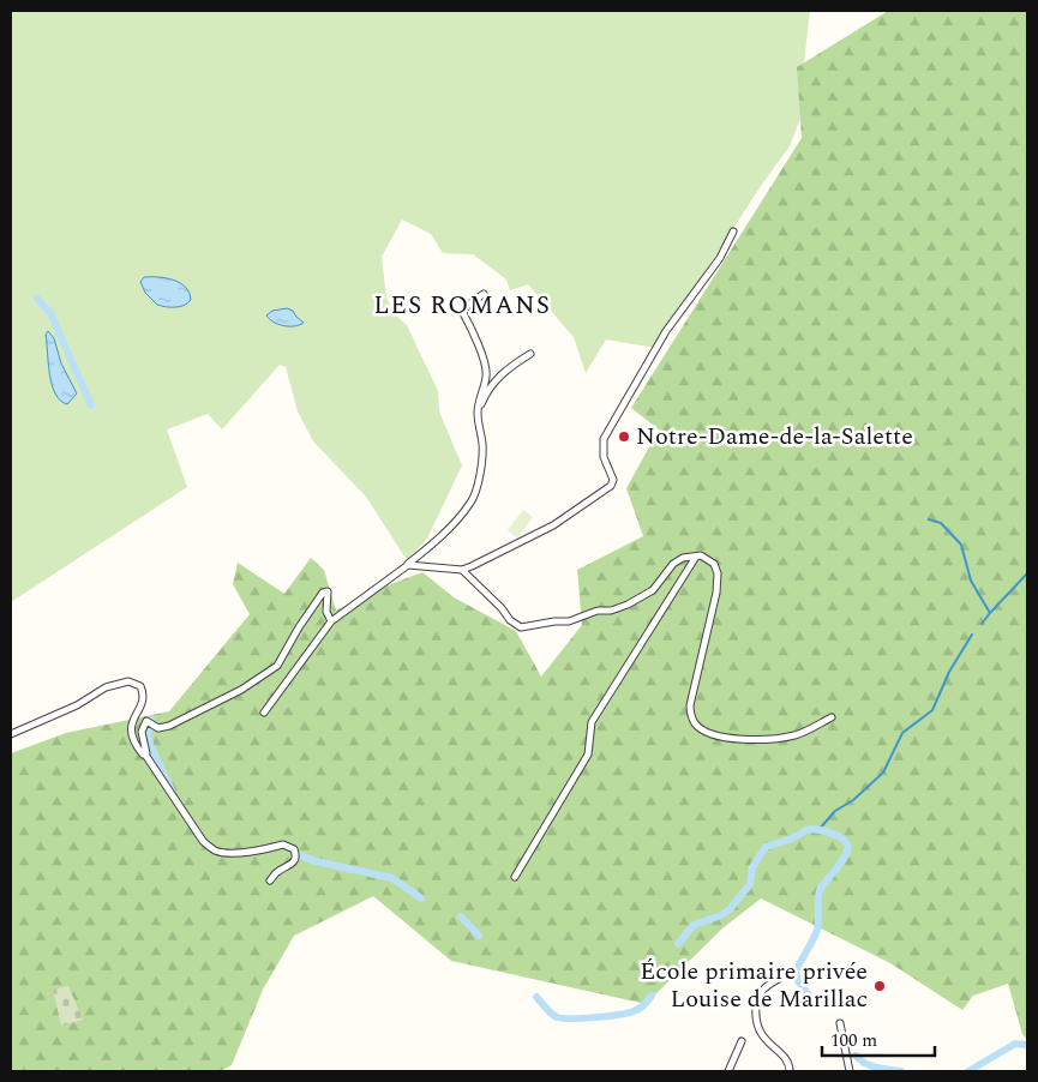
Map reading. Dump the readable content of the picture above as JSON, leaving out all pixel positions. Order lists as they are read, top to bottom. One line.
{"districts":["LES ROMANS"],"places":["Notre-Dame-de-la-Salette","École primaire privée Louise de Marillac"],"scale_bar":"100 m"}
